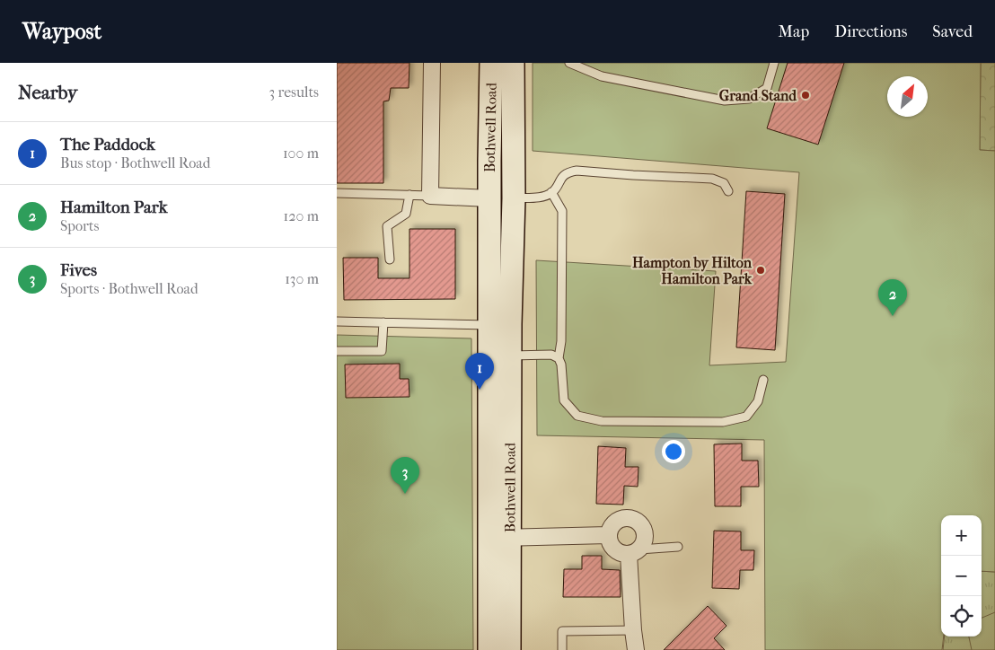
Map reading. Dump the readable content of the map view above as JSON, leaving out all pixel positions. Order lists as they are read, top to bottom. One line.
{"streets":{"main road":["Bothwell Road"]},"places":["Grand Stand","Hampton by Hilton Hamilton Park"],"north":"top right","page":{"header":"Waypost","nav":["Map","Directions","Saved"],"heading":["Nearby","3 results"],"list":[{"mark":"1","name":"The Paddock","note":"Bus stop · Bothwell Road","value":"100 m"},{"mark":"2","name":"Hamilton Park","note":"Sports","value":"120 m"},{"mark":"3","name":"Fives","note":"Sports · Bothwell Road","value":"130 m"}],"pins":["2","1","3"],"map_buttons":["+","−"]}}
